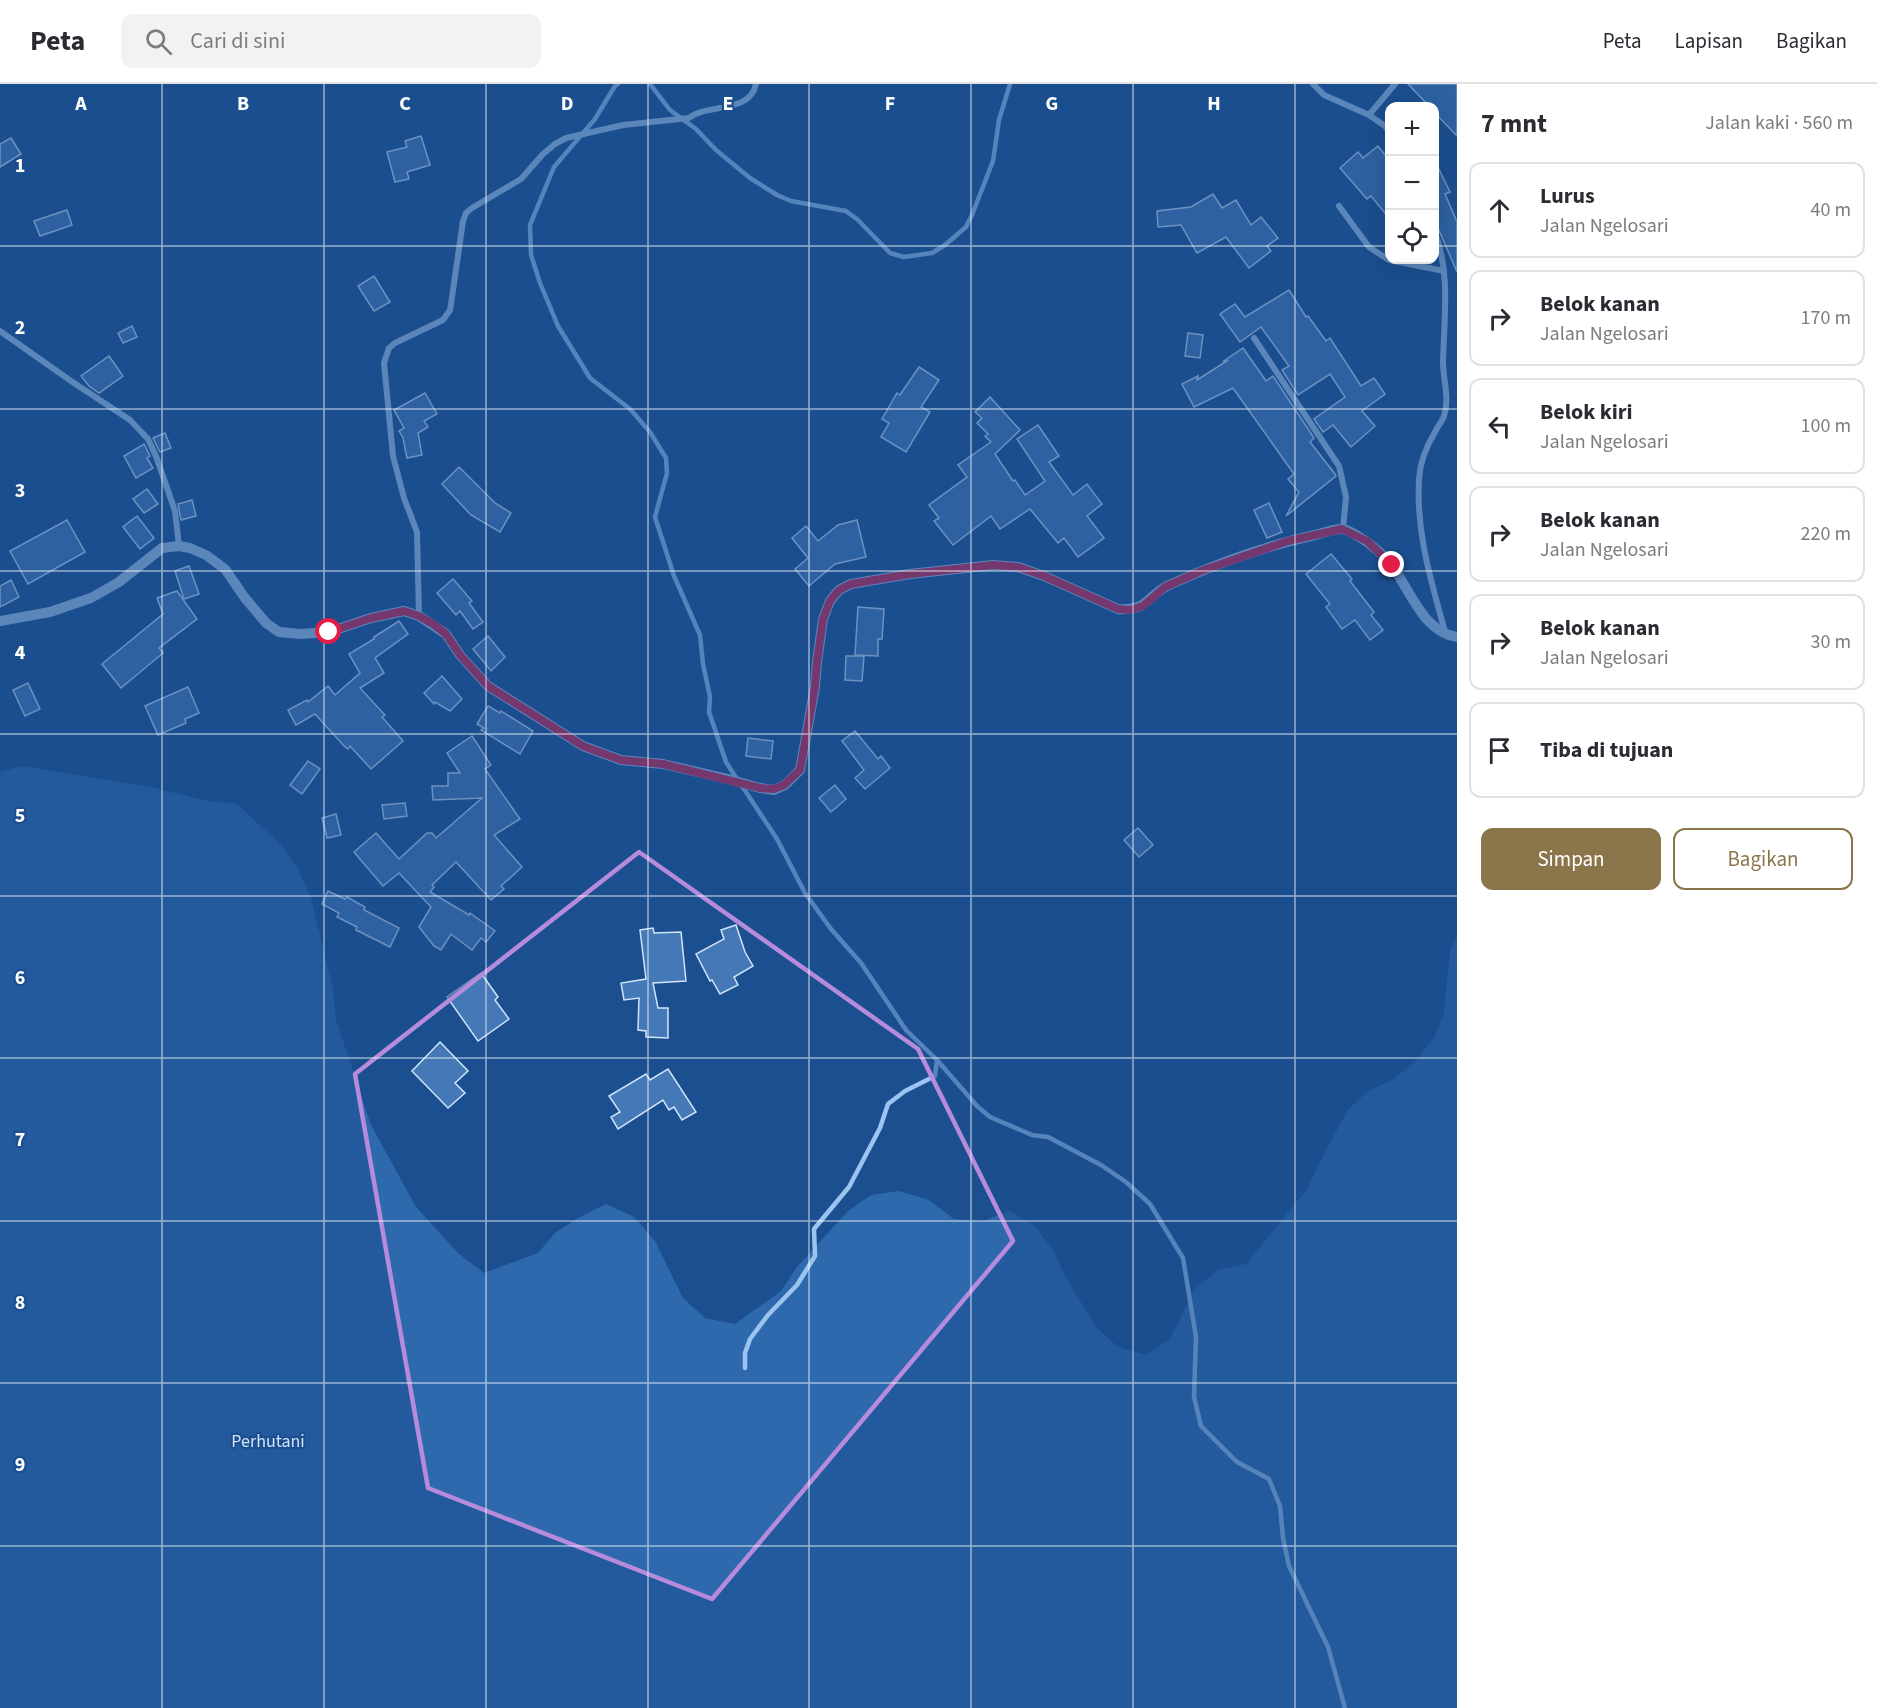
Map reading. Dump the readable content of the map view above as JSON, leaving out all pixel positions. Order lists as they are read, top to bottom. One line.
{"parks":["Perhutani"],"page":{"header":"Peta","search":"Cari di sini","nav":["Peta","Lapisan","Bagikan"],"heading":["7 mnt","Jalan kaki · 560 m"],"map_buttons":["+","−"],"list":[["Lurus","Jalan Ngelosari","40 m"],["Belok kanan","Jalan Ngelosari","170 m"],["Belok kiri","Jalan Ngelosari","100 m"],["Belok kanan","Jalan Ngelosari","220 m"],["Belok kanan","Jalan Ngelosari","30 m"],"Tiba di tujuan"],"buttons":["Simpan","Bagikan"]},"grid":{"columns":["A","B","C","D","E","F","G","H"],"rows":["1","2","3","4","5","6","7","8","9"]}}
